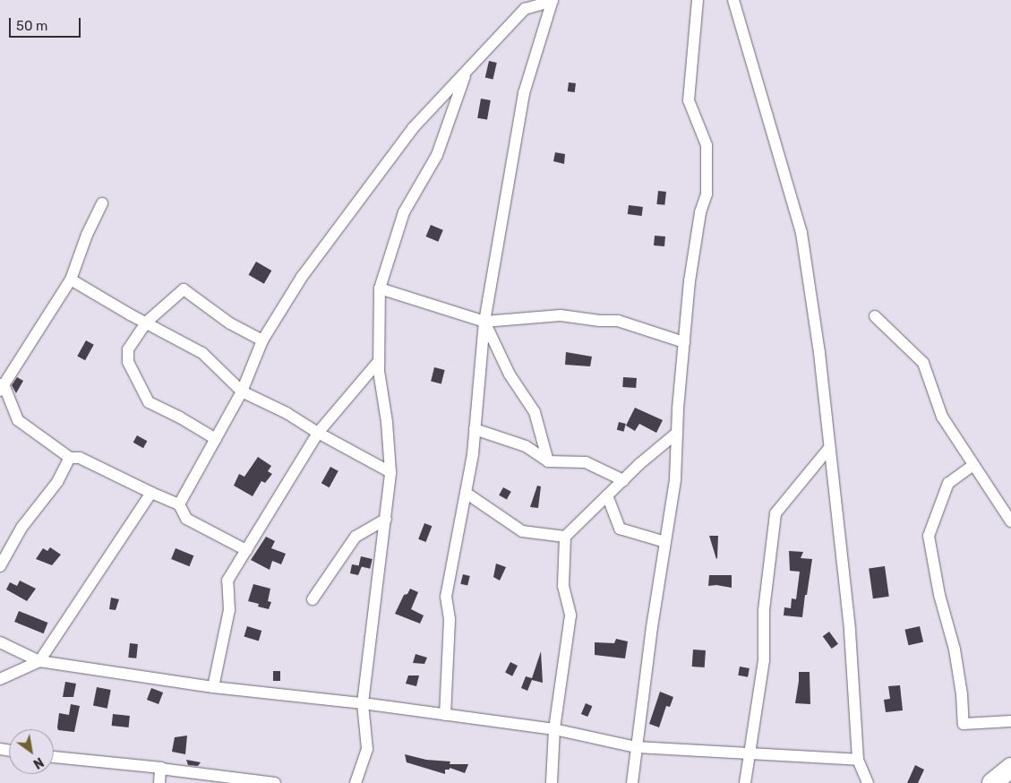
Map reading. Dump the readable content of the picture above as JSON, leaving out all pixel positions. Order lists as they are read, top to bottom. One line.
{"scale_bar":"50 m","north":"bottom right"}
